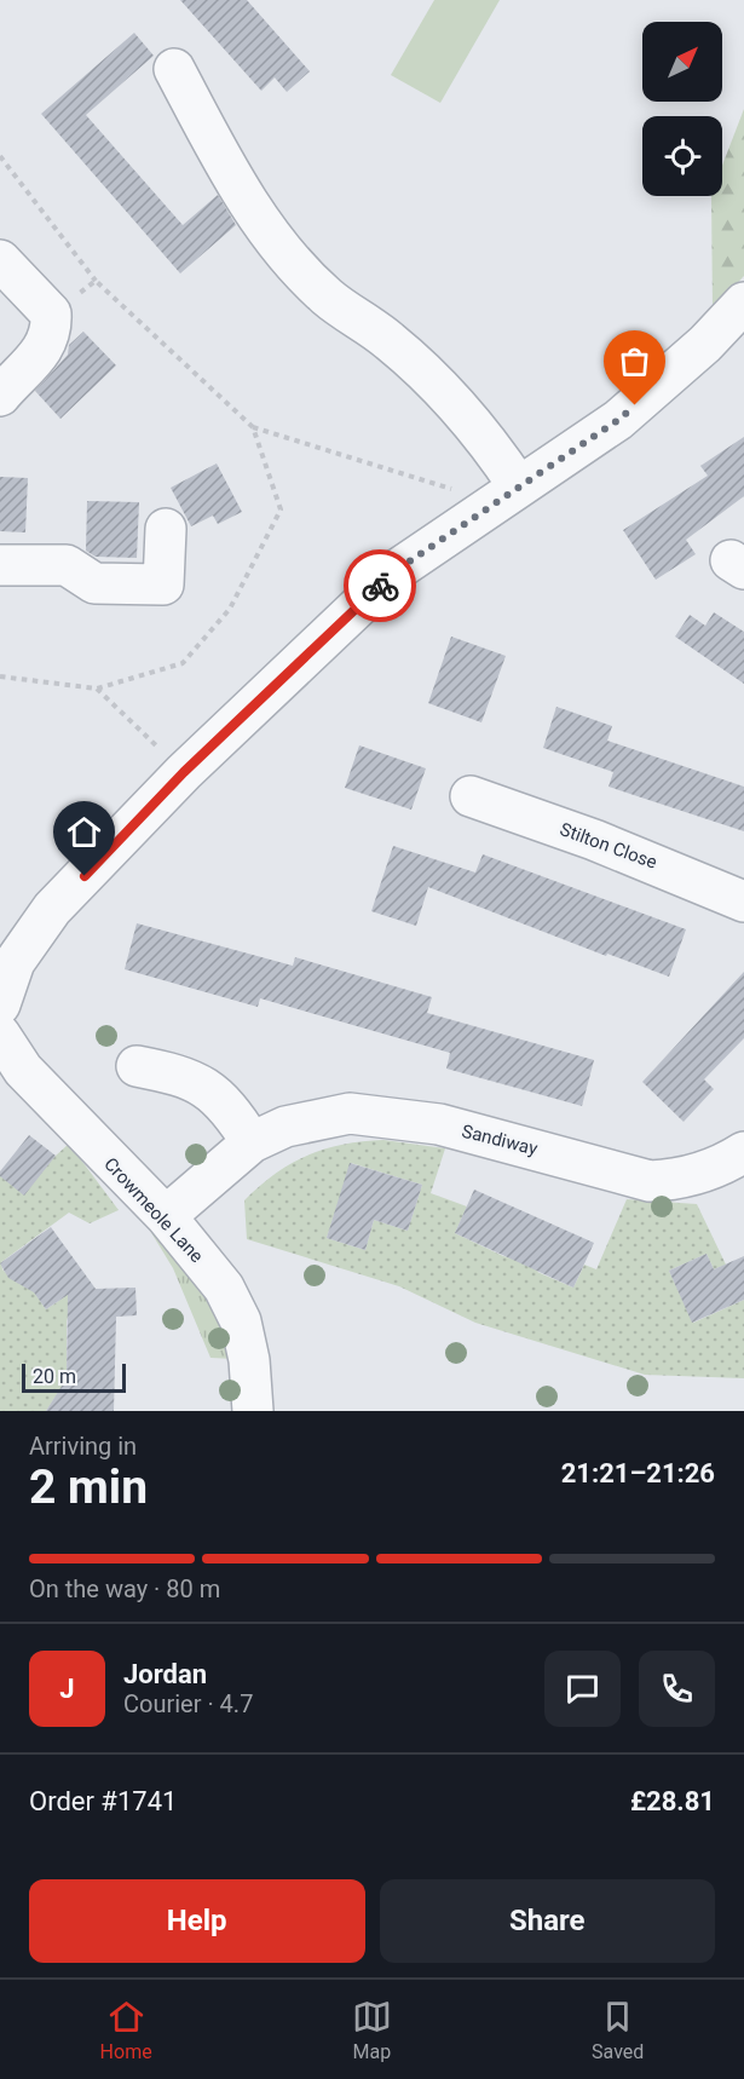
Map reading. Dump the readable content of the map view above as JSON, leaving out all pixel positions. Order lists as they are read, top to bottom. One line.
{"streets":{"street":["Stilton Close","Sandiway","Crowmeole Lane"]},"crossings":[["Sandiway","Crowmeole Lane"]],"scale_bar":"20 m","north":"top right","page":{"scale":"20 m","heading":["2 min","Arriving in","21:21–21:26"],"panel":["Jordan","Courier · 4.7","Order #1741","£28.81"],"bar":"On the way · 80 m","round":"J","buttons":["Help","Share"],"tabs":["Home","Map","Saved"]}}
